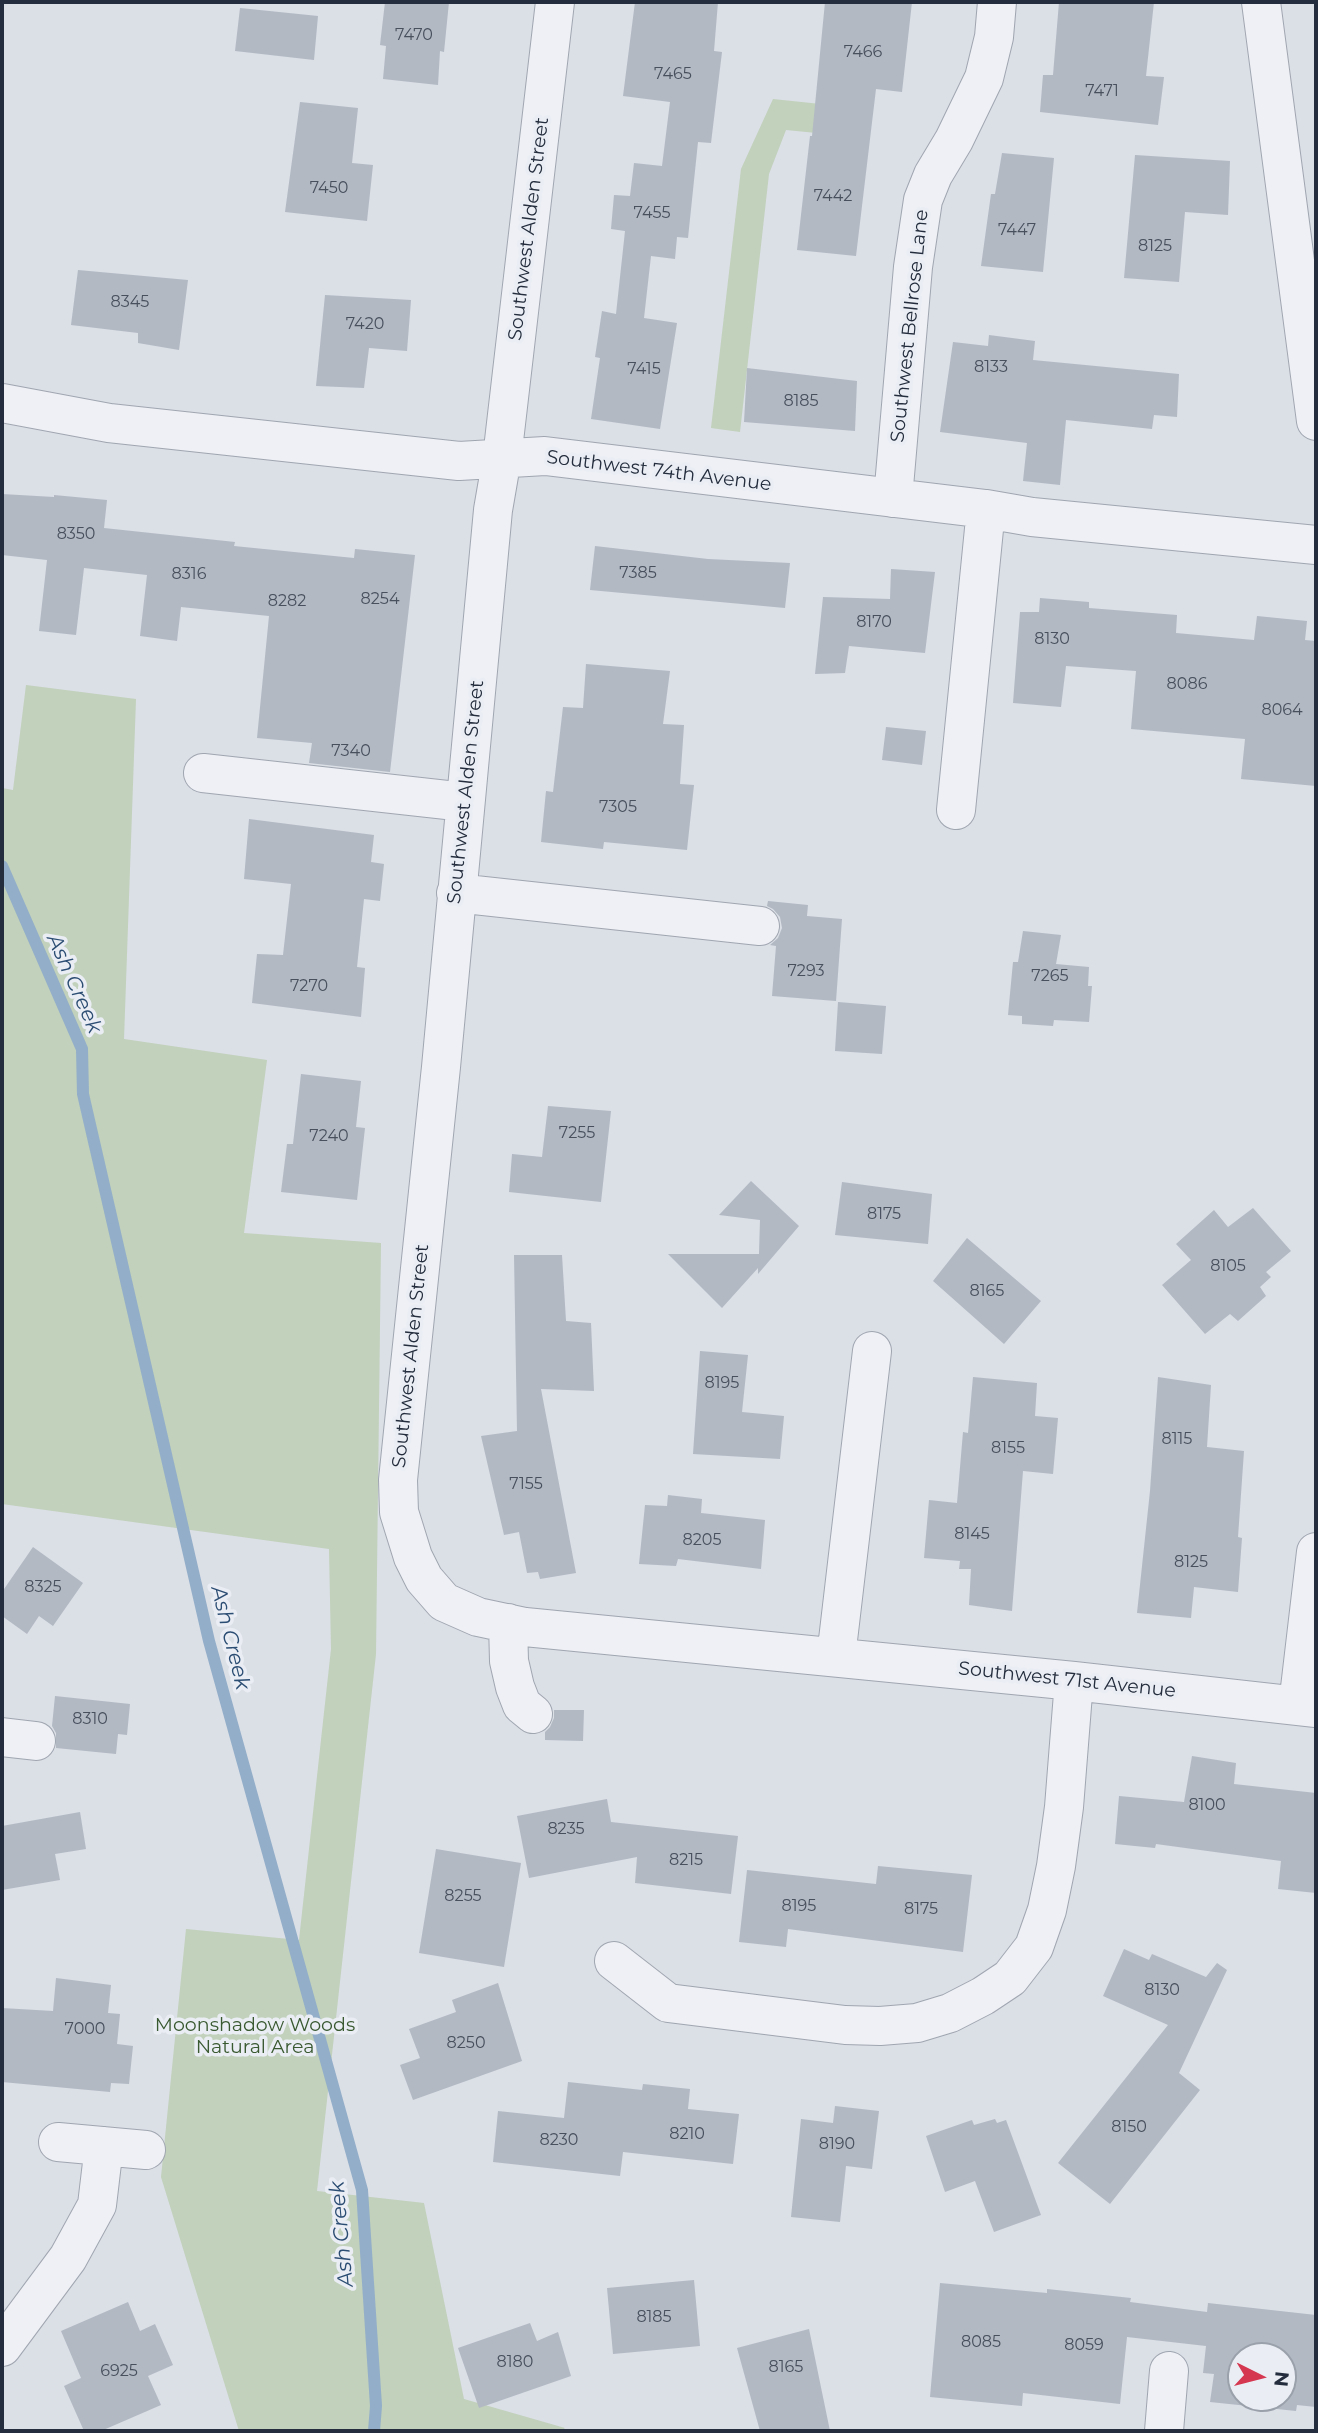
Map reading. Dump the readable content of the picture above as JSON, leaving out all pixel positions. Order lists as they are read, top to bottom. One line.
{"streets":{"street":["Southwest Alden Street","Southwest Bellrose Lane","Southwest 74th Avenue","Southwest 71st Avenue"]},"crossings":[["Southwest Alden Street","Southwest 74th Avenue"],["Southwest Alden Street","Southwest 71st Avenue"],["Southwest Bellrose Lane","Southwest 74th Avenue"]],"water":["Ash Creek"],"parks":["Moonshadow Woods Natural Area"],"house_numbers":["7470","7466","7465","7471","7450","7442","7455","7447","8125","8345","7420","8133","7415","8185","8350","7385","8316","8254","8282","8170","8130","8086","8064","7340","7305","7293","7265","7270","7255","7240","8175","8105","8165","8195","8115","8155","7155","8145","8205","8125","8325","8310","8100","8235","8215","8255","8195","8175","8130","7000","8250","8150","8210","8230","8190","8185","8085","8059","8180","8165","6925"],"north":"right"}
